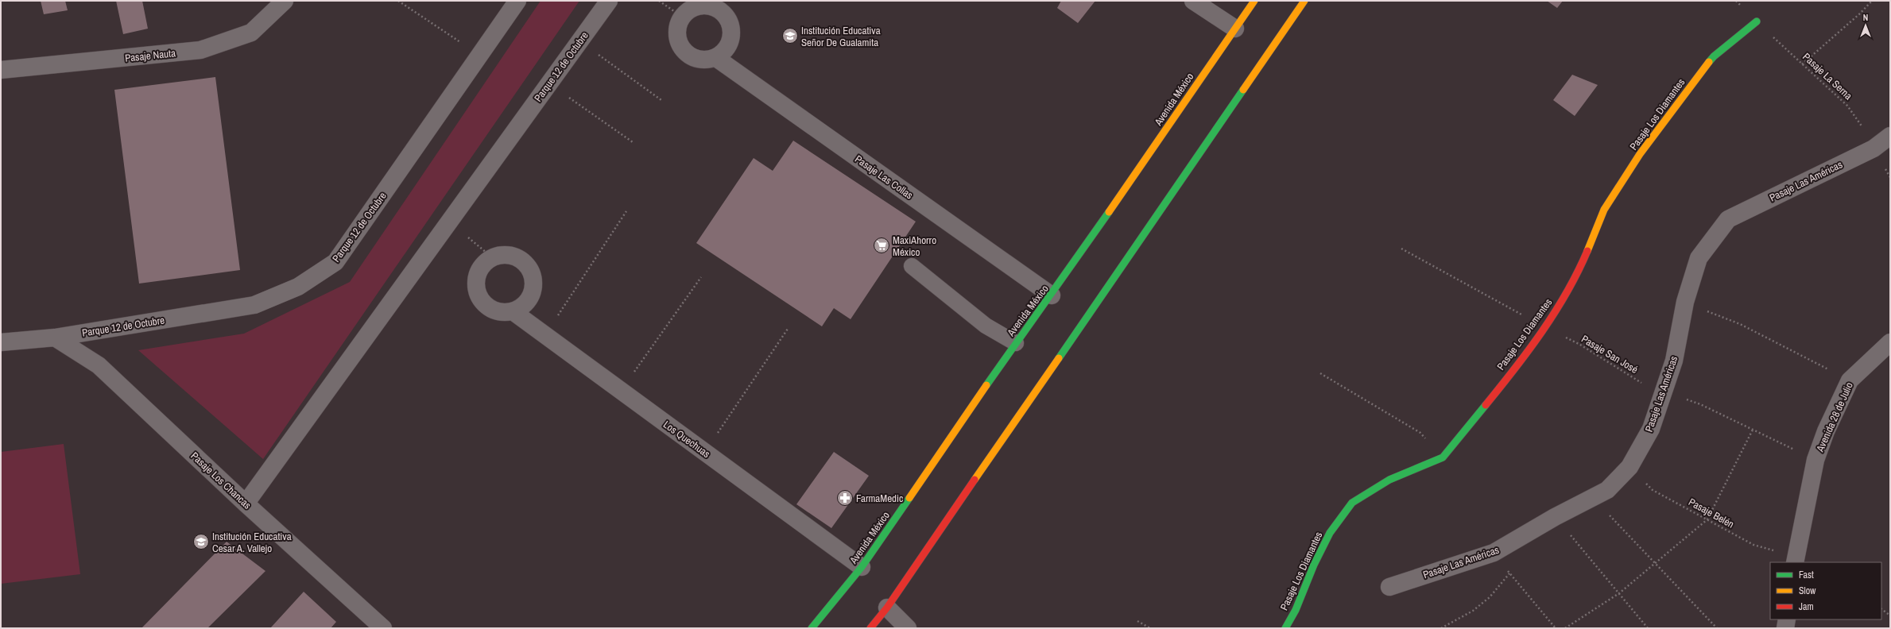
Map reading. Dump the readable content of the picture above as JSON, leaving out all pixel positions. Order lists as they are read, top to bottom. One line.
{"streets":{"main road":["Avenida México","Pasaje Los Diamantes"],"street":["Pasaje Nauta","Parque 12 de Octubre","Pasaje Las Collas","Pasaje Las Américas","Avenida 28 de Julio","Los Quechuas","Pasaje Los Chancas"],"path":["Pasaje La Serna","Pasaje San José","Pasaje Belén"]},"crossings":[["Parque 12 de Octubre","Pasaje Los Chancas"],["Pasaje La Serna","Pasaje Los Diamantes"],["Pasaje La Serna","Pasaje Las Américas"],["Avenida México","Pasaje Las Collas"],["Avenida México","Los Quechuas"],["Pasaje Los Diamantes","Pasaje San José"],["Pasaje Las Américas","Pasaje San José"],["Pasaje Las Américas","Pasaje Belén"],["Pasaje San José","Avenida 28 de Julio"],["Avenida 28 de Julio","Pasaje Belén"]],"places":{"school or university":["Institución Educativa Señor De Gualamita","Institución Educativa Cesar A. Vallejo"],"supermarket":["MaxiAhorro México"],"pharmacy":["FarmaMedic"]},"legend":["Fast","Slow","Jam"],"north":"top"}
